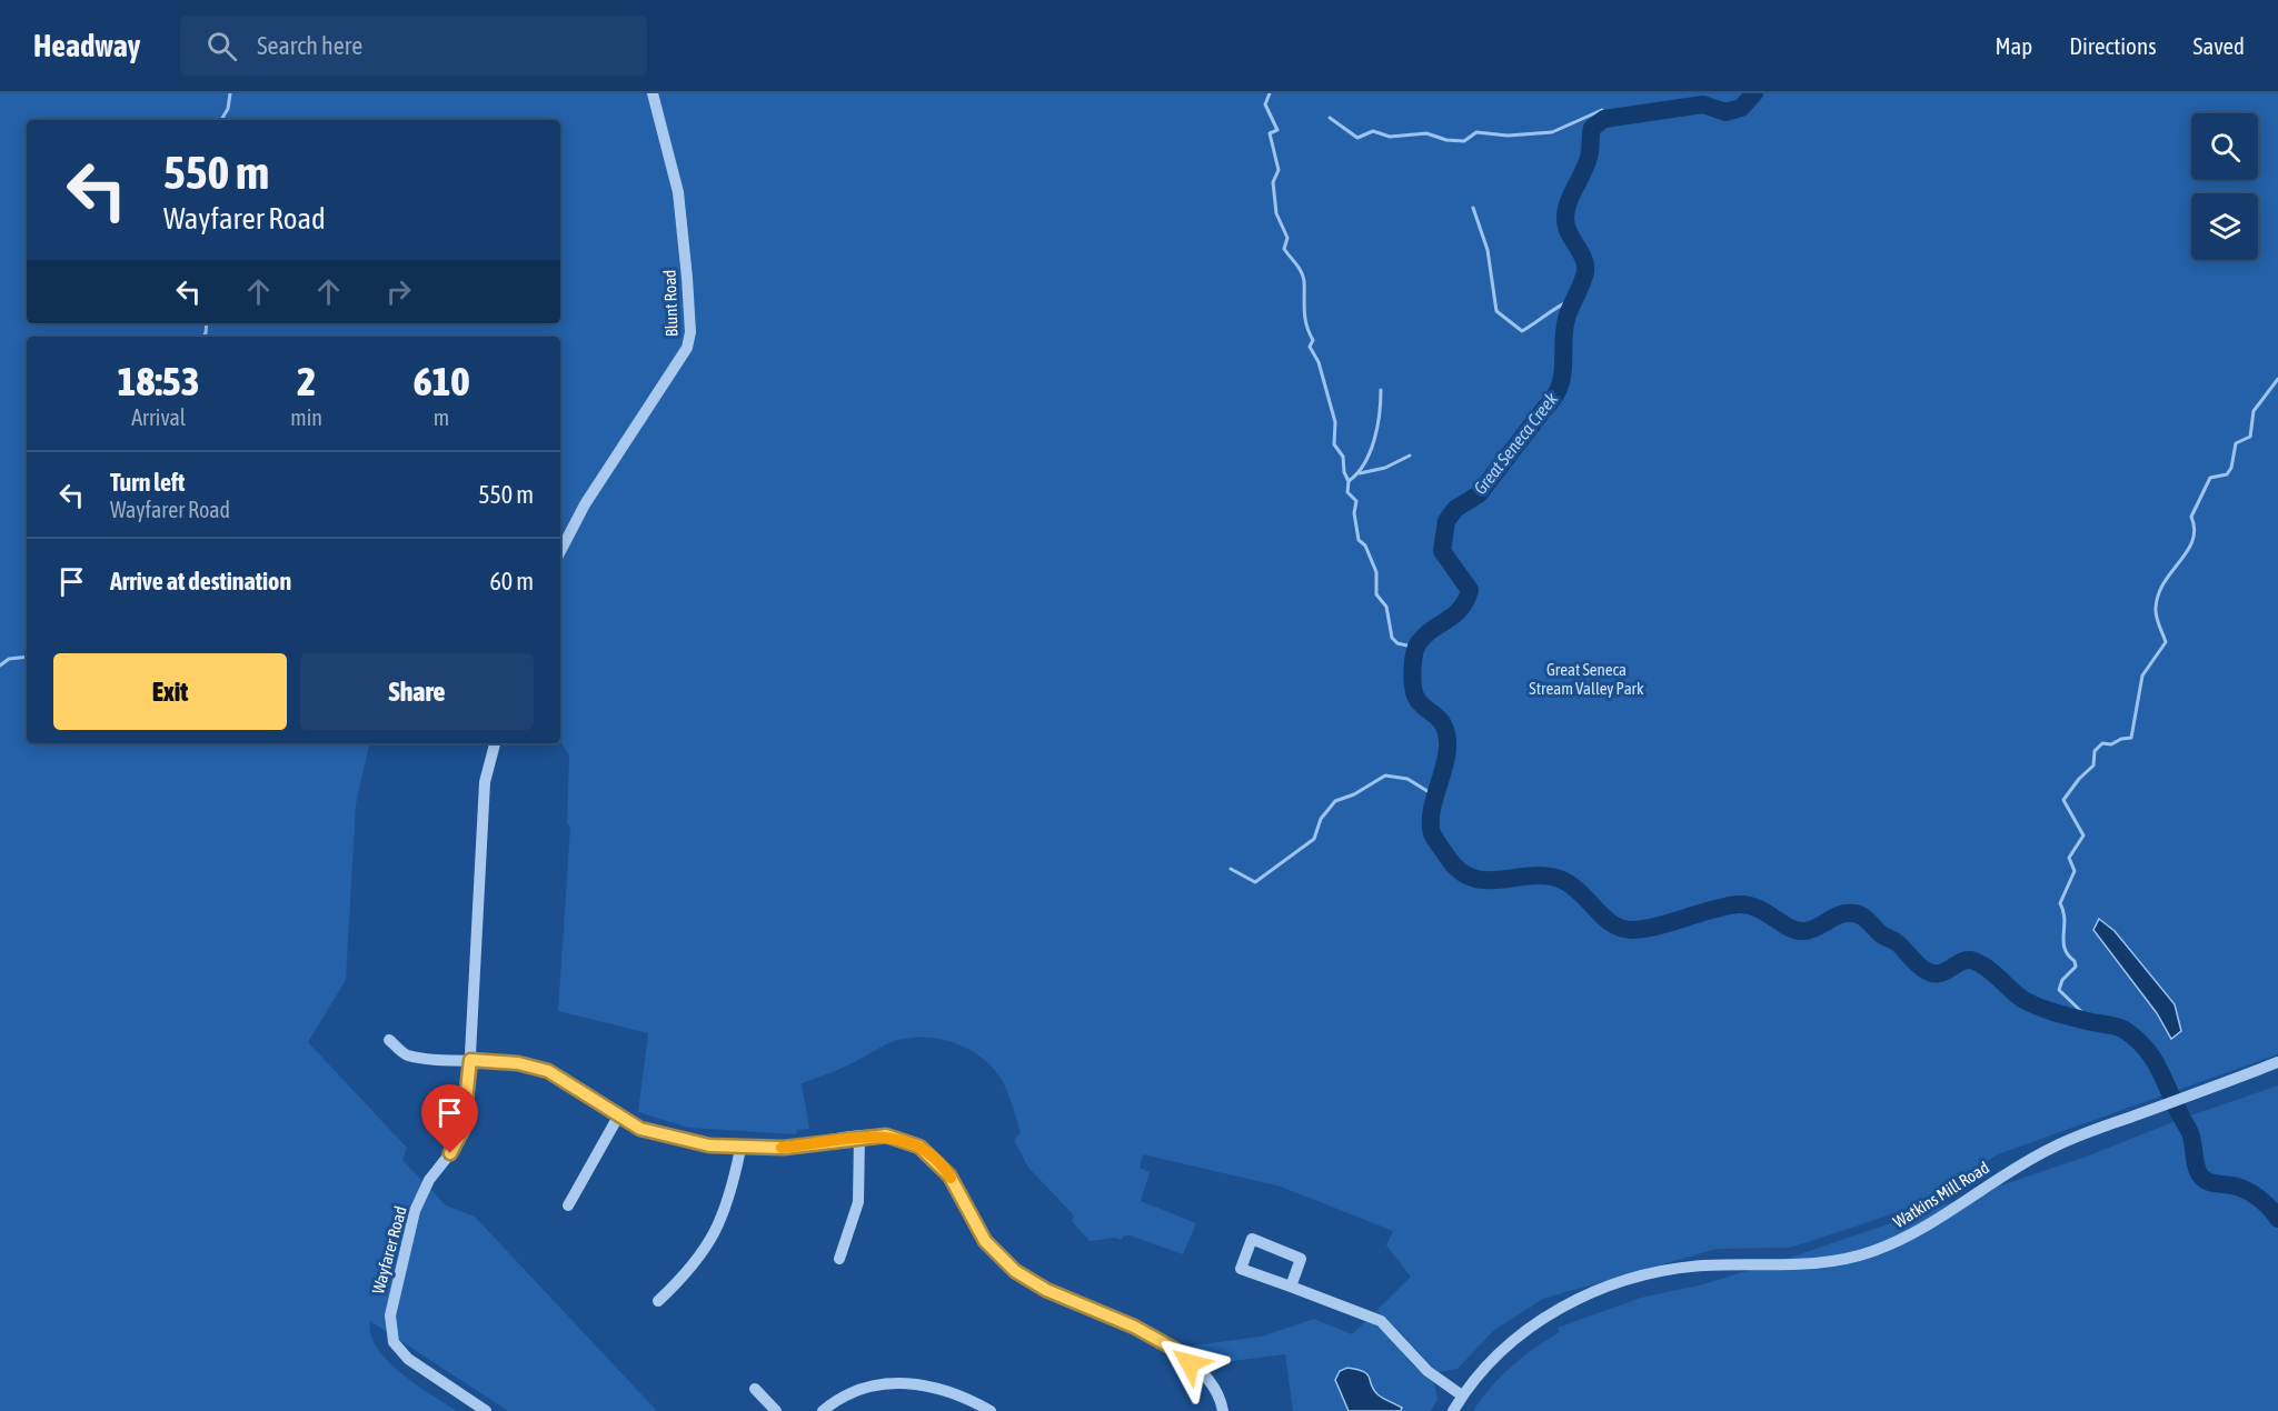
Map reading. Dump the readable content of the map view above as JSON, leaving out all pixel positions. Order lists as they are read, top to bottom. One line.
{"streets":{"street":["Blunt Road","Watkins Mill Road","Wayfarer Road"]},"water":["Great Seneca Creek"],"parks":["Great Seneca Stream Valley Park"],"page":{"header":"Headway","search":"Search here","nav":["Map","Directions","Saved"],"turn":["550 m","Wayfarer Road"],"eta":["18:53","Arrival","2","min","610","m"],"list":[{"name":"Turn left","note":"Wayfarer Road","value":"550 m"},{"name":"Arrive at destination","value":"60 m"}],"buttons":["Exit","Share"]}}
